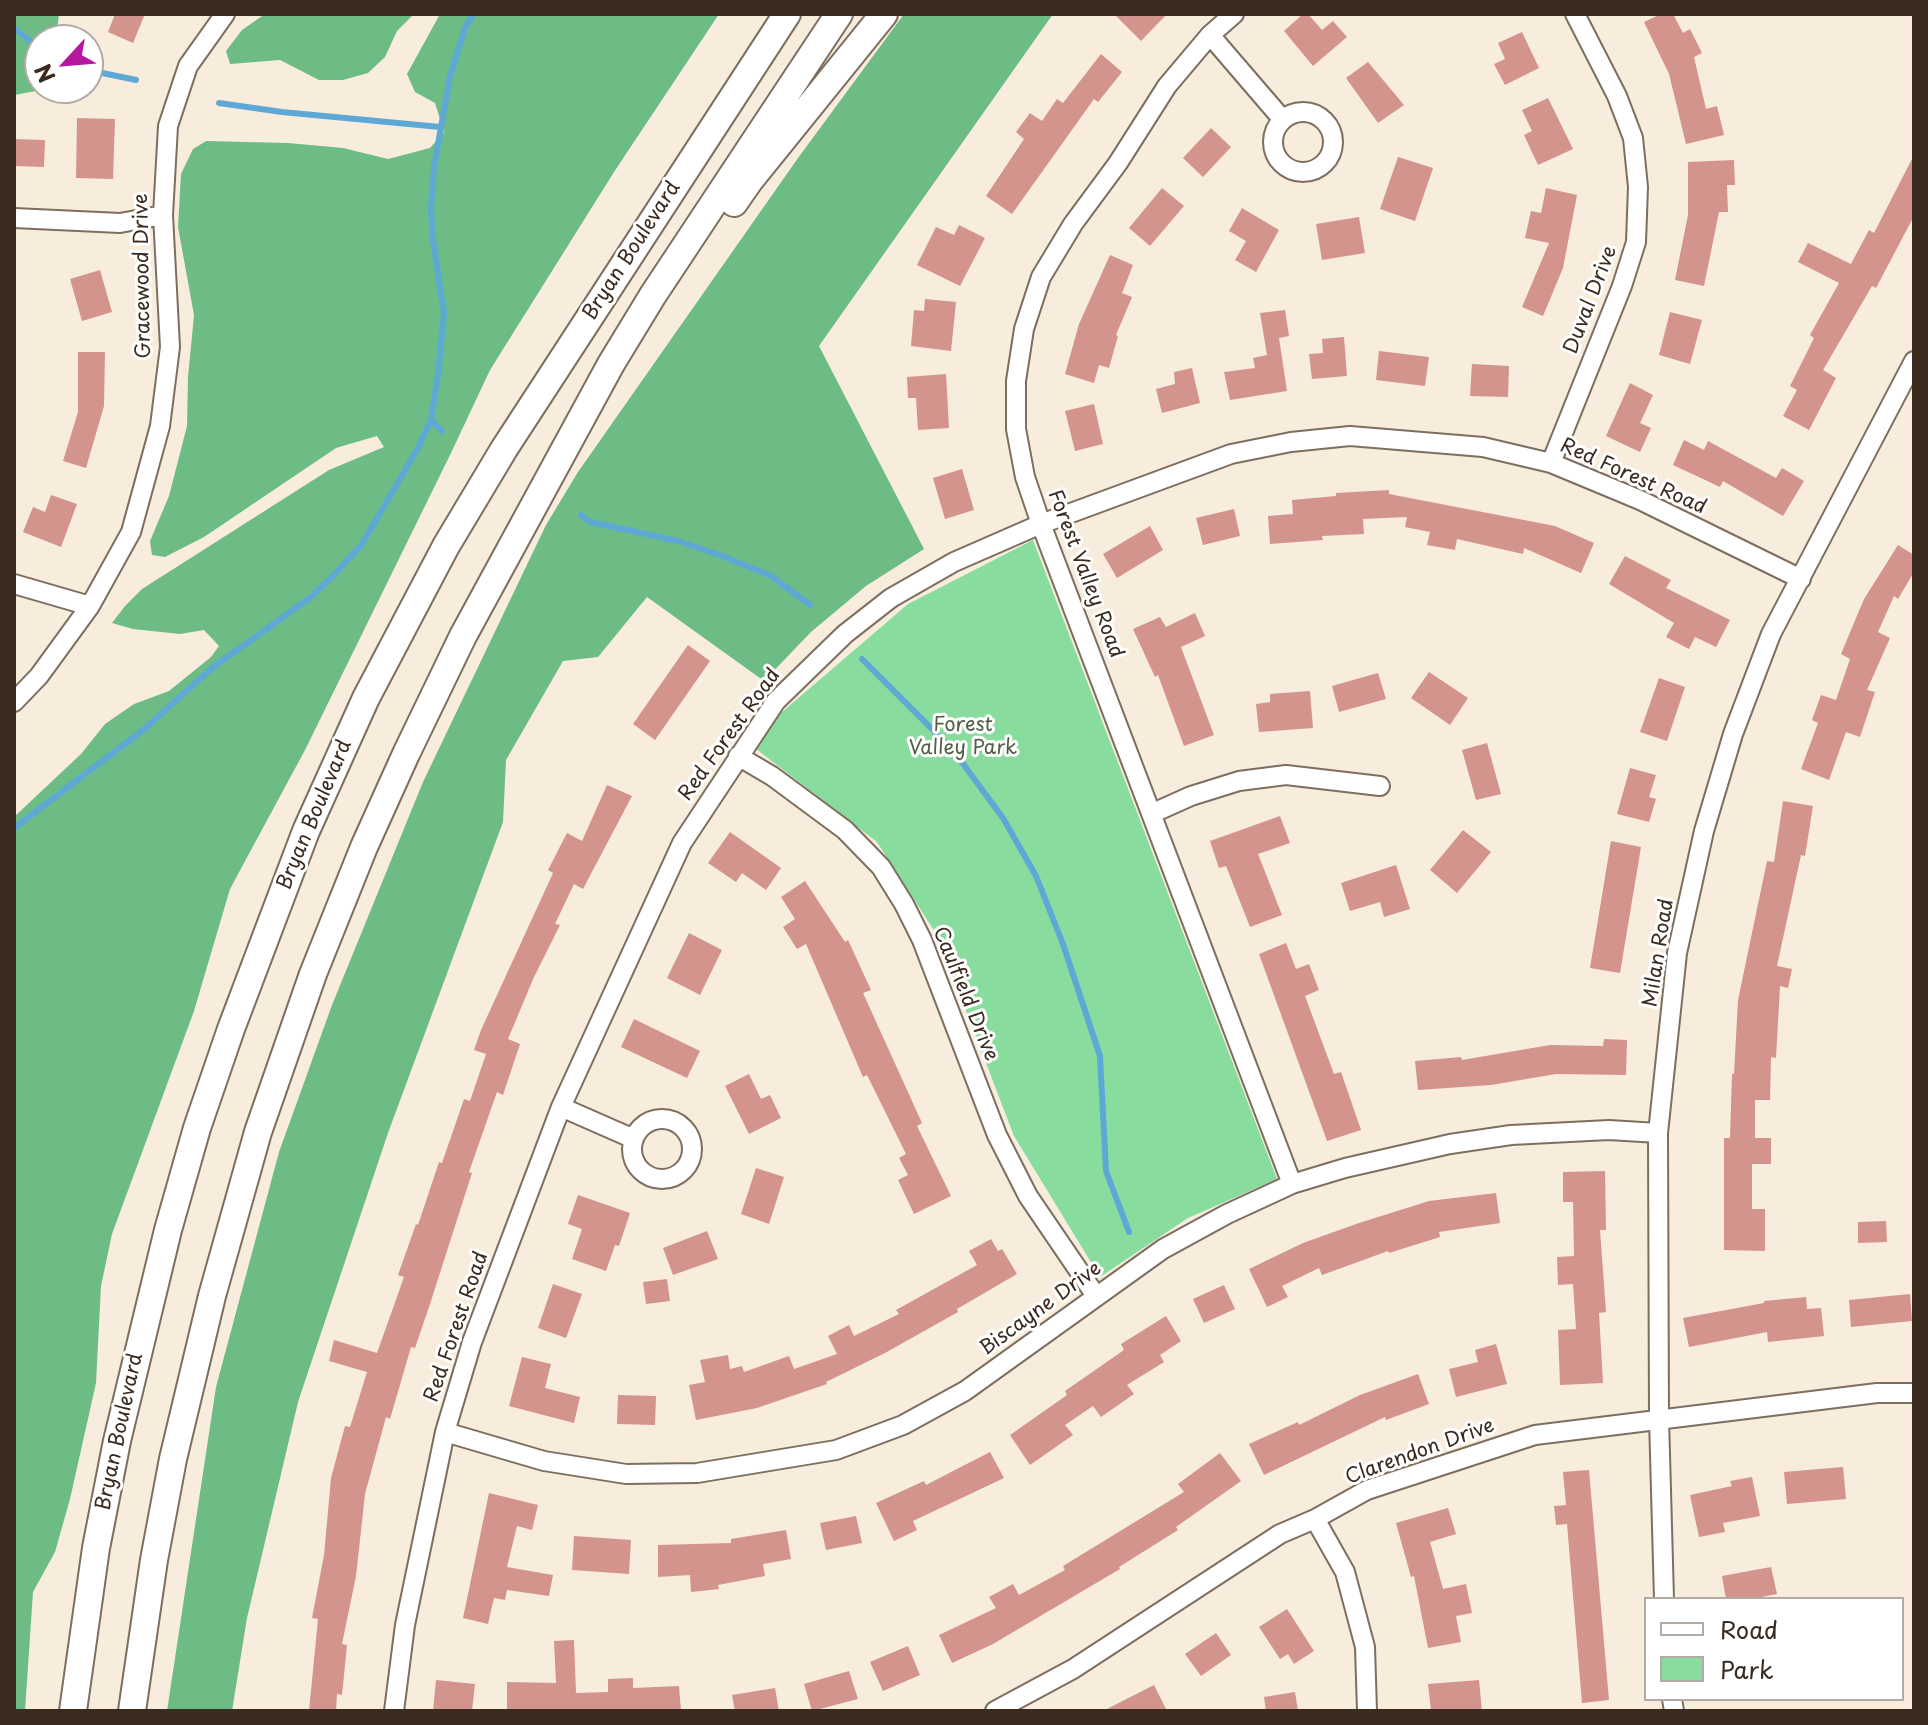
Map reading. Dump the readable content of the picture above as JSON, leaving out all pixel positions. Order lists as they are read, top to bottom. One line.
{"streets":{"highway":["Bryan Boulevard"],"street":["Gracewood Drive","Duval Drive","Red Forest Road","Forest Valley Road","Milan Road","Caulfield Drive","Biscayne Drive","Clarendon Drive"]},"crossings":[["Duval Drive","Red Forest Road"],["Red Forest Road","Forest Valley Road"],["Red Forest Road","Milan Road"],["Red Forest Road","Caulfield Drive"],["Red Forest Road","Biscayne Drive"],["Forest Valley Road","Biscayne Drive"],["Milan Road","Biscayne Drive"],["Milan Road","Clarendon Drive"],["Caulfield Drive","Biscayne Drive"]],"parks":["Forest Valley Park"],"legend":["Road","Park"],"north":"bottom left"}
